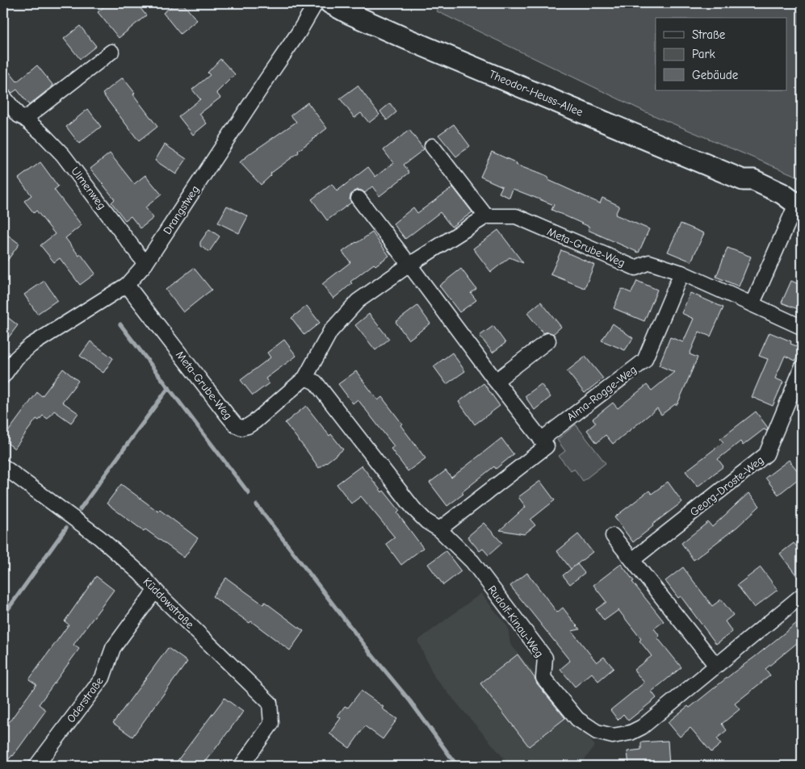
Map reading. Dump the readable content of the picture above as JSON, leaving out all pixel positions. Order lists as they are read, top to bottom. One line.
{"streets":{"street":["Theodor-Heuss-Allee","Ulmenweg","Drangstweg","Meta-Grube-Weg","Alma-Rogge-Weg","Georg-Droste-Weg","Küddowstraße","Rudolf-Kinau-Weg","Oderstraße"]},"crossings":[["Ulmenweg","Drangstweg"],["Drangstweg","Meta-Grube-Weg"],["Meta-Grube-Weg","Alma-Rogge-Weg"],["Meta-Grube-Weg","Rudolf-Kinau-Weg"],["Küddowstraße","Oderstraße"]],"legend":["Straße","Park","Gebäude"]}
